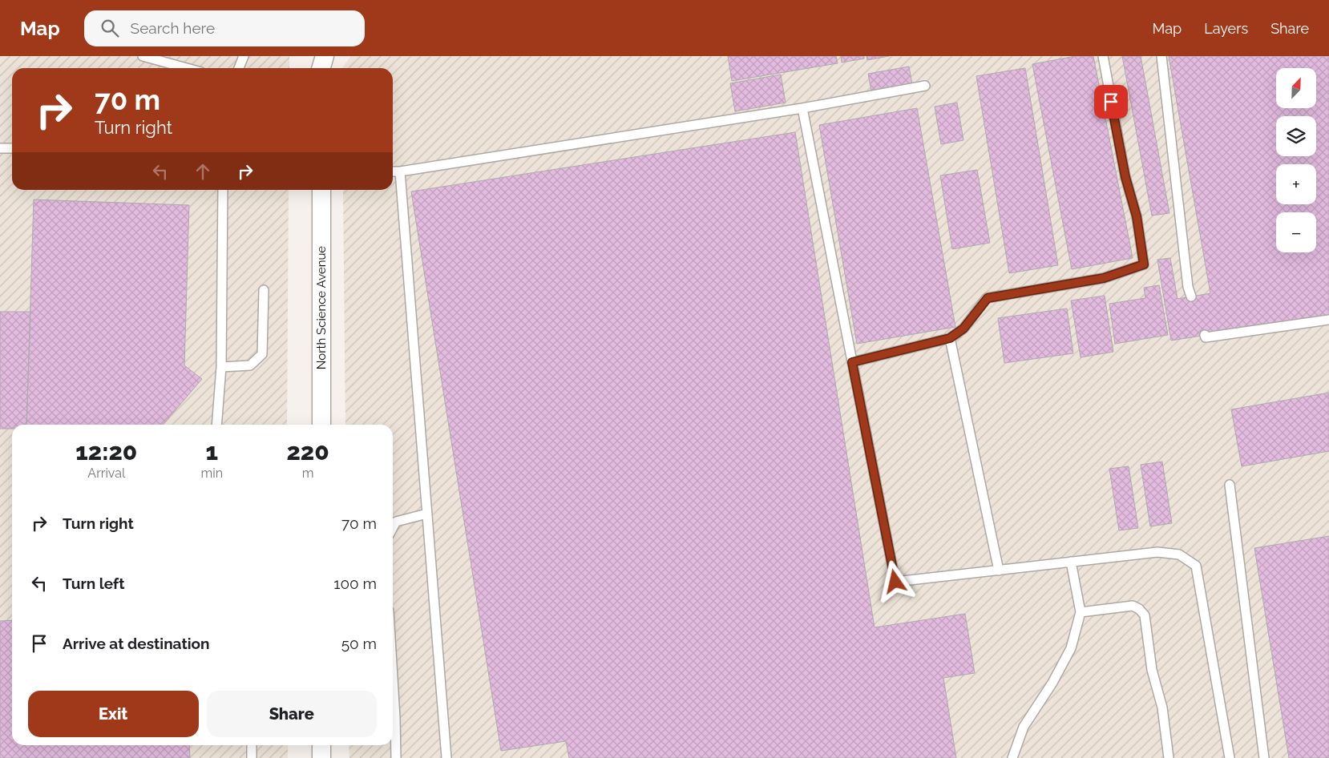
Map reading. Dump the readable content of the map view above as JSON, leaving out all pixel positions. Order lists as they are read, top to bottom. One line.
{"streets":{"street":["North Science Avenue"]},"north":"top right","page":{"header":"Map","search":"Search here","nav":["Map","Layers","Share"],"map_buttons":["+","−"],"turn":["70 m","Turn right"],"eta":["12:20","Arrival","1","min","220","m"],"list":[{"name":"Turn right","value":"70 m"},{"name":"Turn left","value":"100 m"},{"name":"Arrive at destination","value":"50 m"}],"buttons":["Exit","Share"]}}
